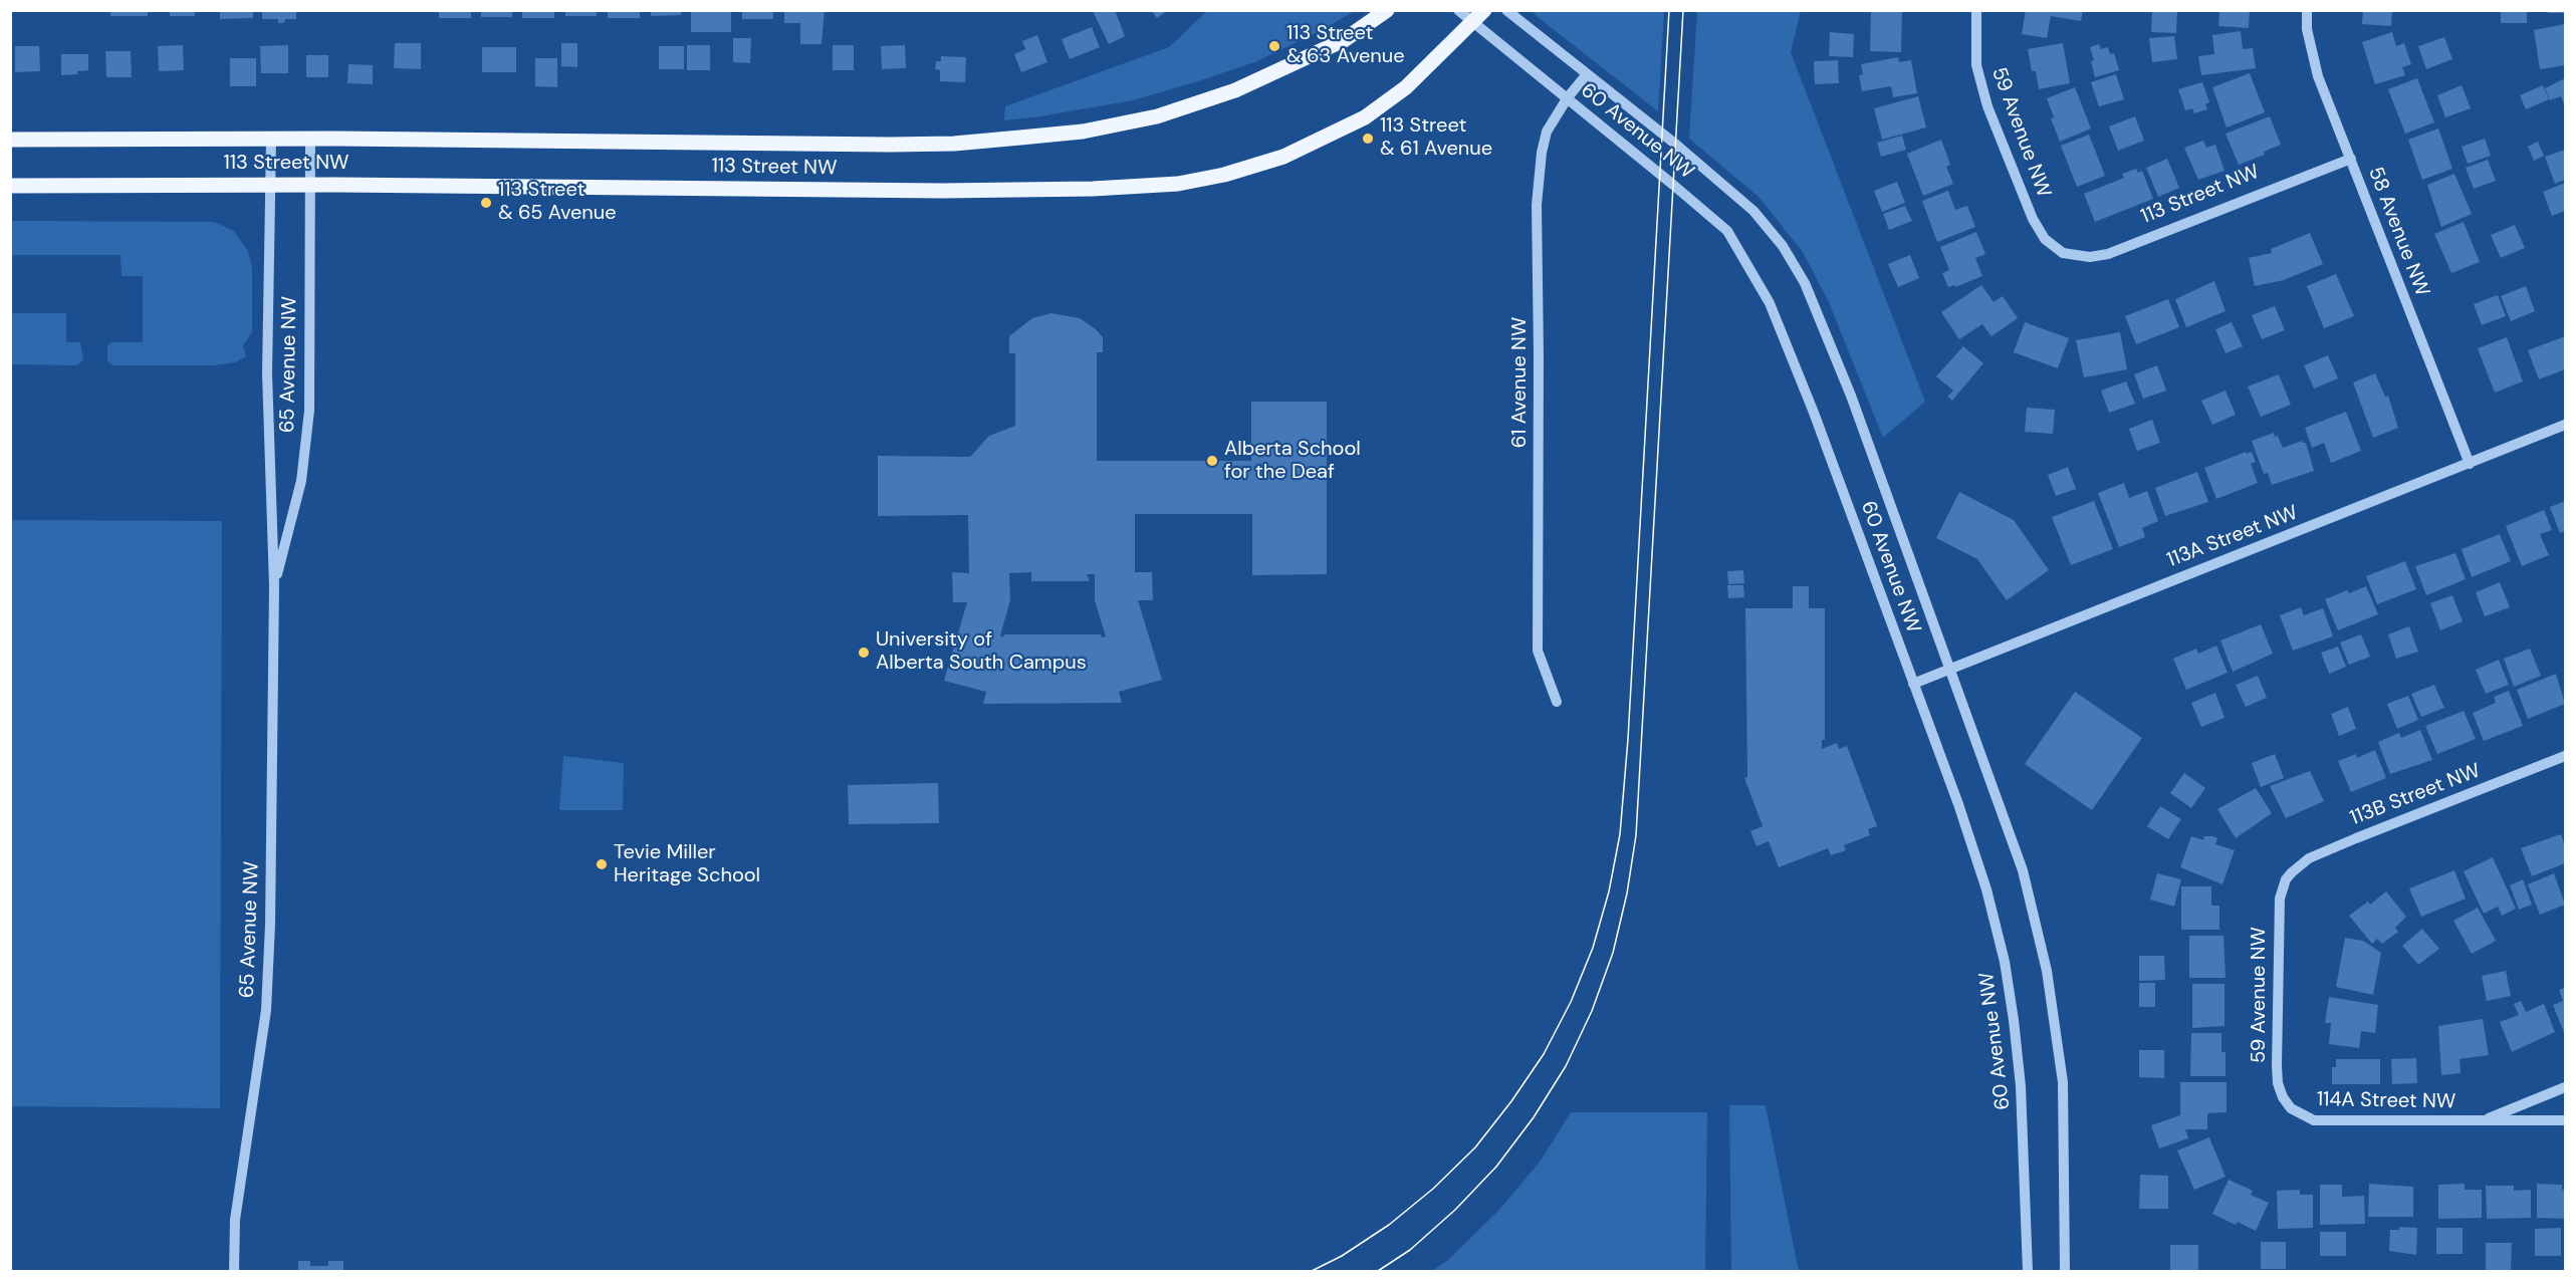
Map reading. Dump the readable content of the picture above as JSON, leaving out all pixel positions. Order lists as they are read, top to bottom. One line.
{"streets":{"main road":["113 Street NW"],"street":["60 Avenue NW","59 Avenue NW","58 Avenue NW","65 Avenue NW","61 Avenue NW","113A Street NW","113B Street NW","114A Street NW"]},"crossings":[["60 Avenue NW","113 Street NW"],["60 Avenue NW","61 Avenue NW"],["60 Avenue NW","113A Street NW"],["59 Avenue NW","113 Street NW"],["59 Avenue NW","113B Street NW"],["59 Avenue NW","114A Street NW"],["113 Street NW","58 Avenue NW"],["113 Street NW","65 Avenue NW"],["58 Avenue NW","113A Street NW"]],"places":["113 Street & 63 Avenue","113 Street & 61 Avenue","113 Street & 65 Avenue","Alberta School for the Deaf","University of Alberta South Campus","Tevie Miller Heritage School"]}
